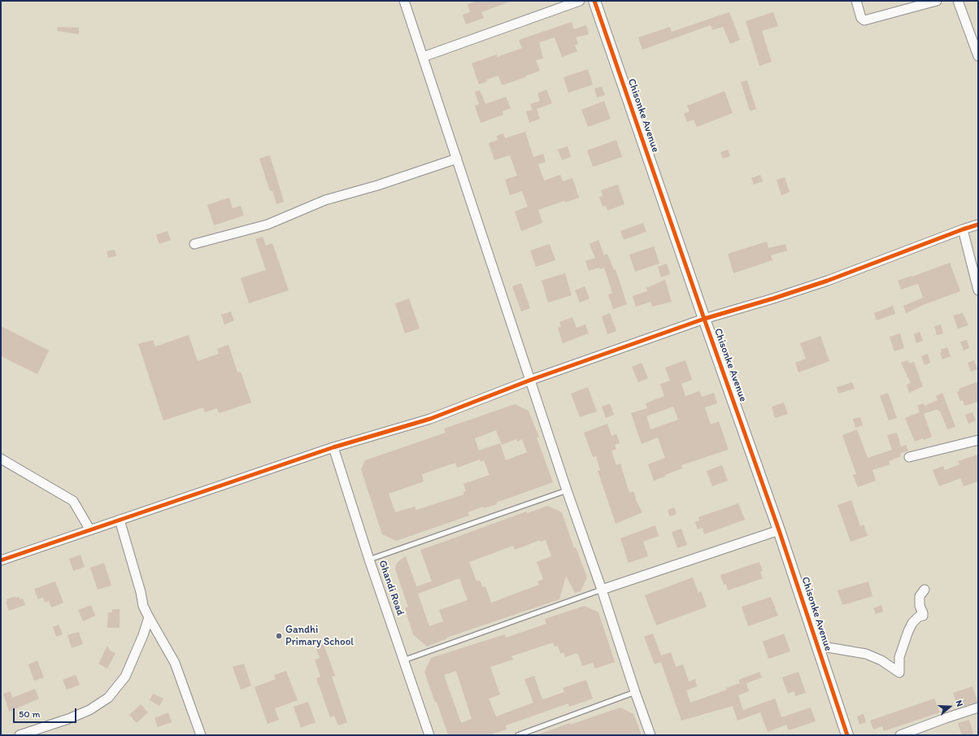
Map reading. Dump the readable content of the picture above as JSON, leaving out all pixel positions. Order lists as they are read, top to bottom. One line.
{"streets":{"street":["Chisonke Avenue","Ghandi Road"]},"places":["Gandhi Primary School"],"scale_bar":"50 m","north":"right"}
